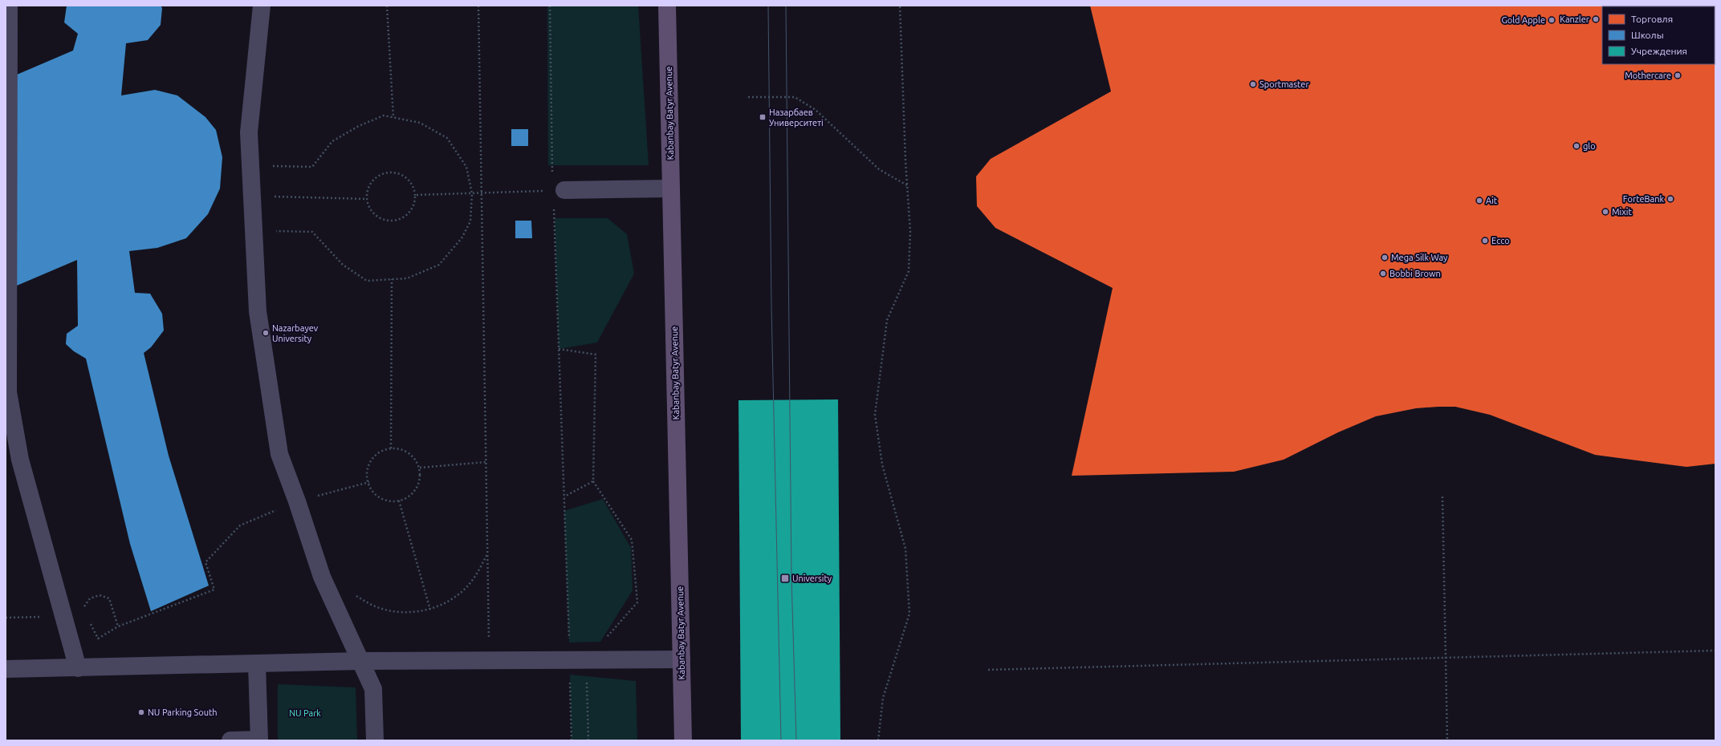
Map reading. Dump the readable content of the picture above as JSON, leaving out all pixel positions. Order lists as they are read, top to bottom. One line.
{"streets":{"main road":["Kabanbay Batyr Avenue"]},"parks":["NU Park"],"places":{"other":["Kanzler","Gold Apple","Mothercare","Sportmaster","glo","ForteBank","Ait","Mixit","Ecco","Mega Silk Way","Bobbi Brown","Nazarbayev University","NU Parking South"],"transit":["Назарбаев Университеті","University"]},"legend":["Торговля","Школы","Учреждения"]}
